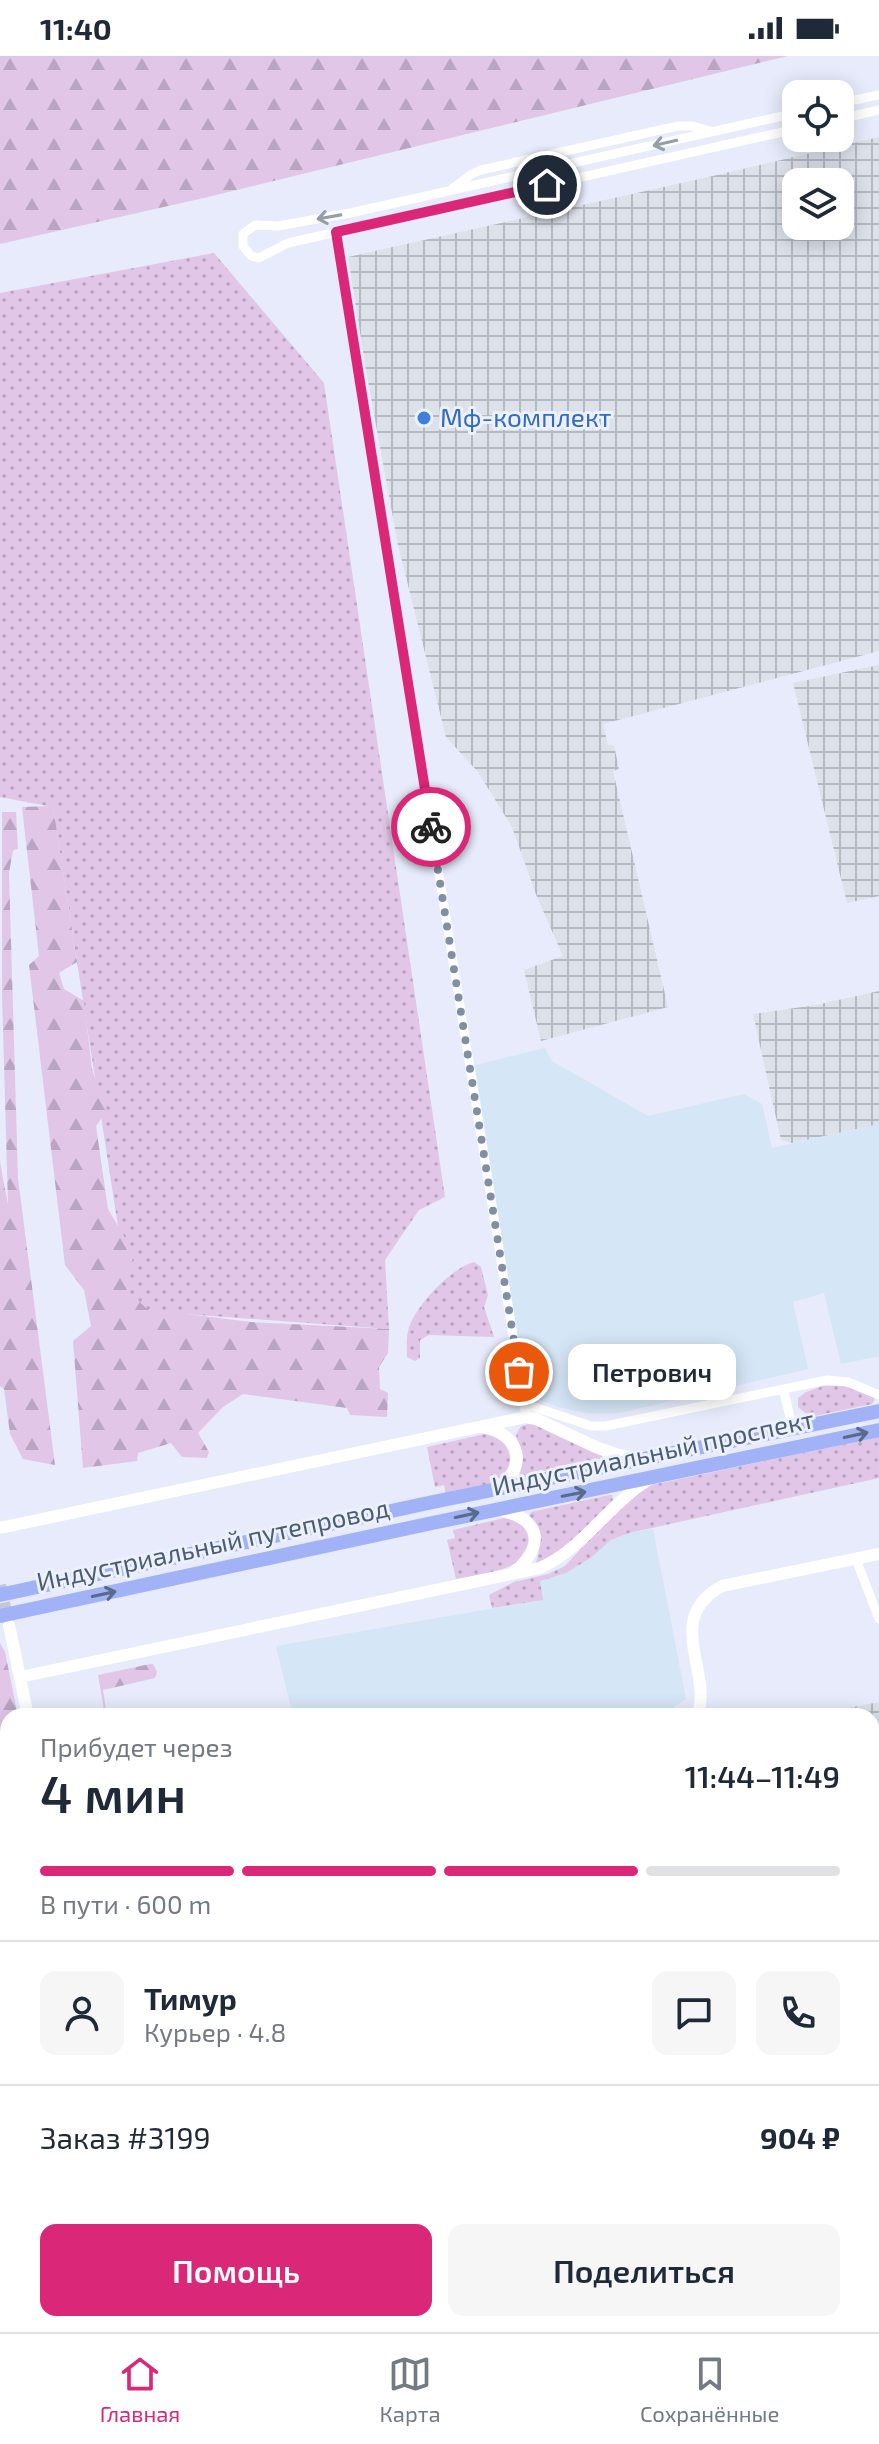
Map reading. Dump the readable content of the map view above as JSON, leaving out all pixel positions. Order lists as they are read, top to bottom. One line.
{"streets":{"main road":["Индустриальный проспект","Индустриальный путепровод"]},"crossings":[["Индустриальный проспект","Индустриальный путепровод"]],"places":["Мф-комплект","Петрович"],"page":{"status":"11:40","bubble":"Петрович","heading":["4 мин","Прибудет через","11:44–11:49"],"panel":["Тимур","Курьер · 4.8","Заказ #3199","904 ₽"],"bar":"В пути · 600 m","buttons":["Помощь","Поделиться"],"tabs":["Главная","Карта","Сохранённые"]}}
